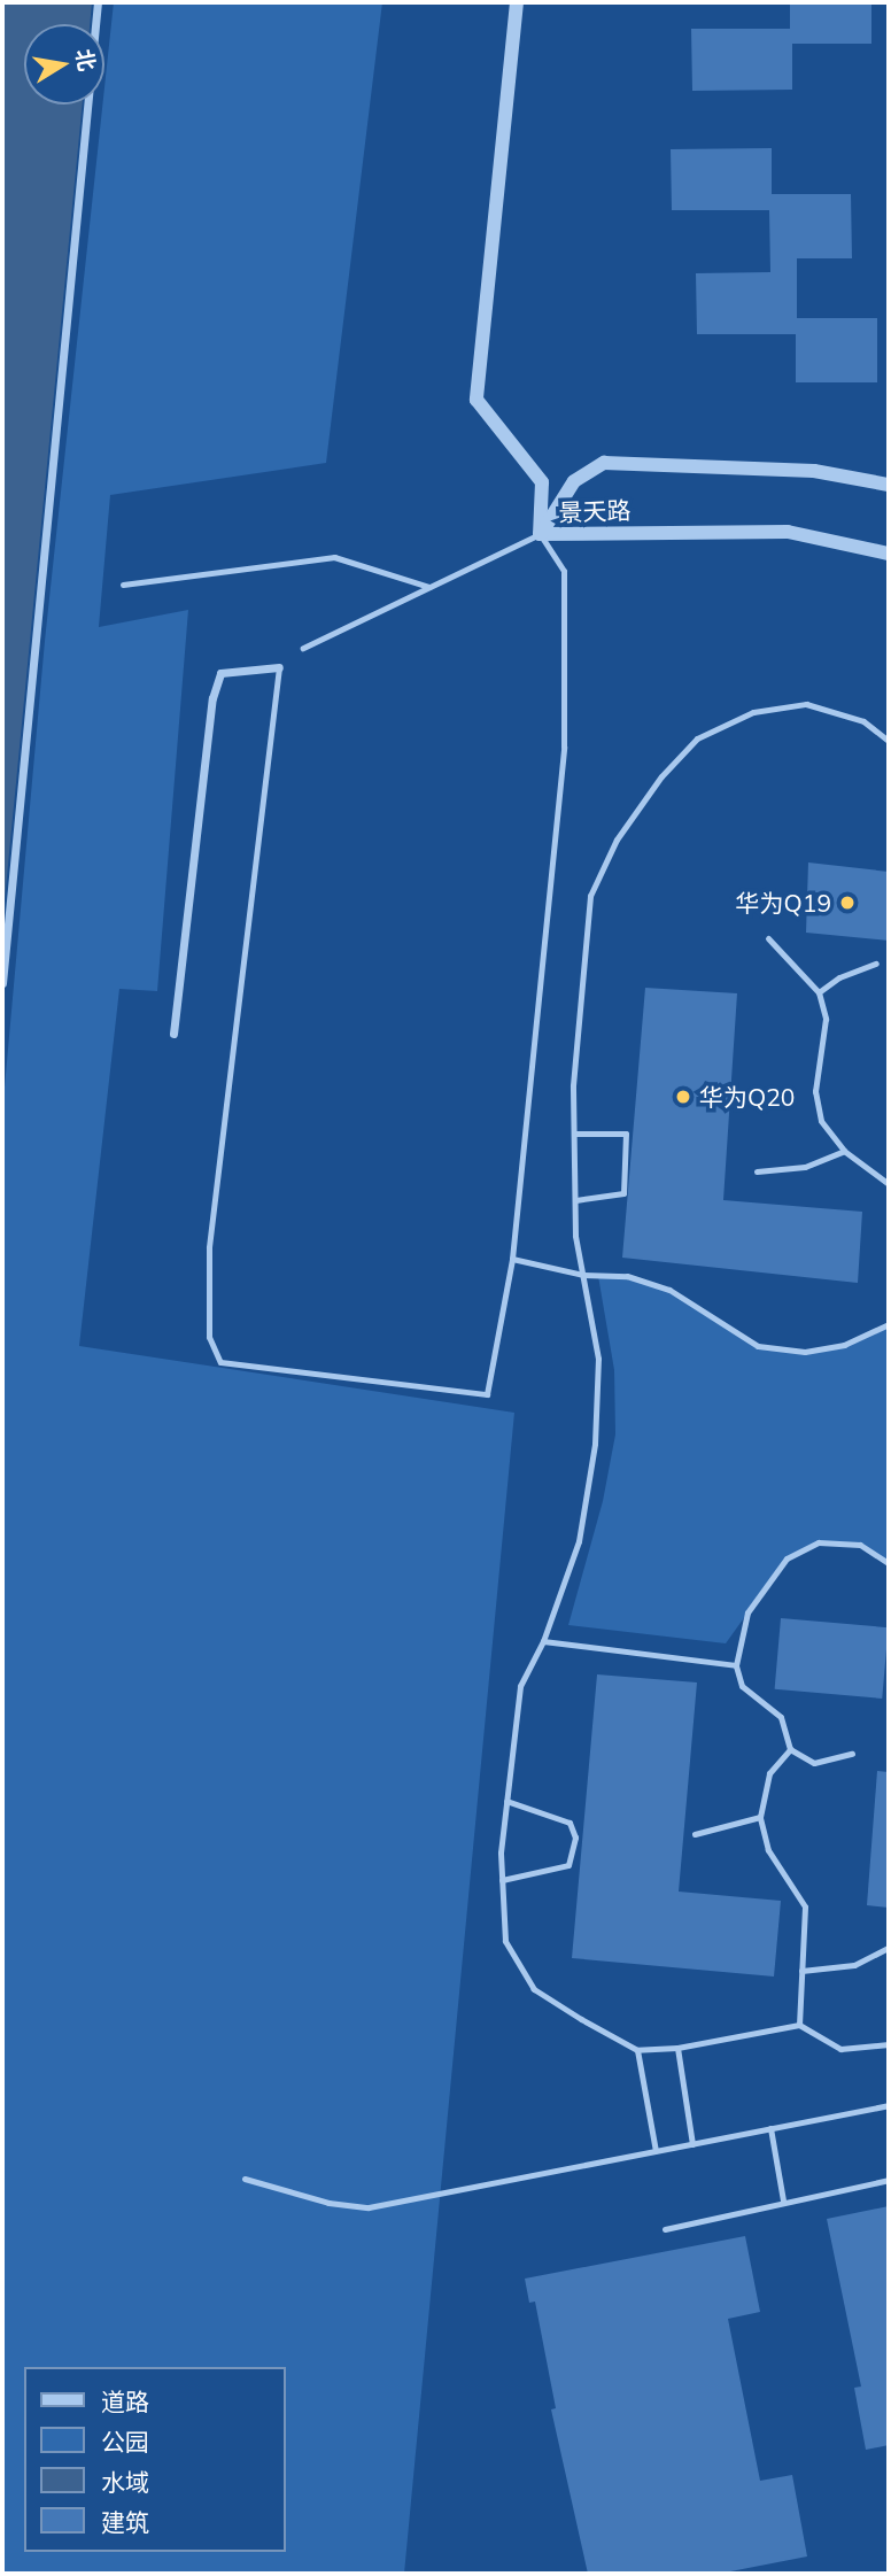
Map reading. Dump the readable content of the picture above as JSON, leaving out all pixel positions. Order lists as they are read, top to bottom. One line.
{"streets":{"street":["景天路"]},"places":["华为Q19","华为Q20"],"legend":["道路","公园","水域","建筑"],"north":"right"}
